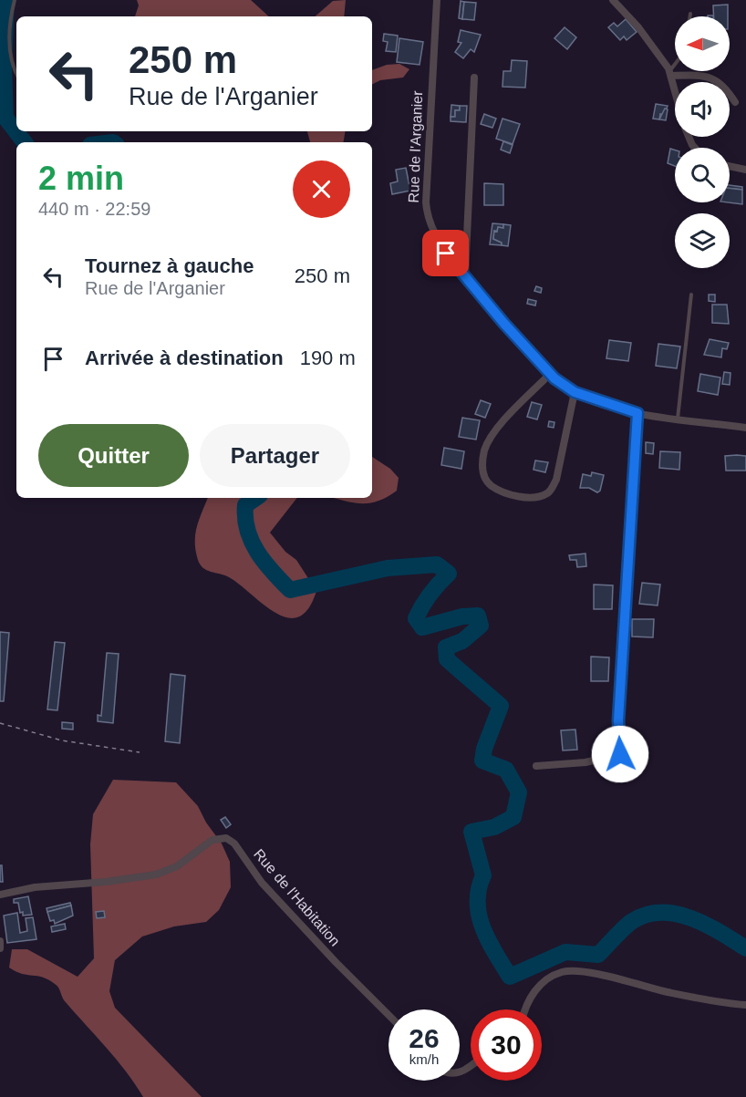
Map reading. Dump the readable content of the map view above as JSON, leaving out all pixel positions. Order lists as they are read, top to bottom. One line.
{"streets":{"street":["Rue de l'Arganier","Rue de l'Habitation"]},"north":"left","page":{"turn":["250 m","Rue de l'Arganier"],"heading":["2 min","440 m · 22:59"],"list":[{"name":"Tournez à gauche","note":"Rue de l'Arganier","value":"250 m"},{"name":"Arrivée à destination","value":"190 m"}],"buttons":["Quitter","Partager"],"speed":"26 km/h","limit":"30"}}
